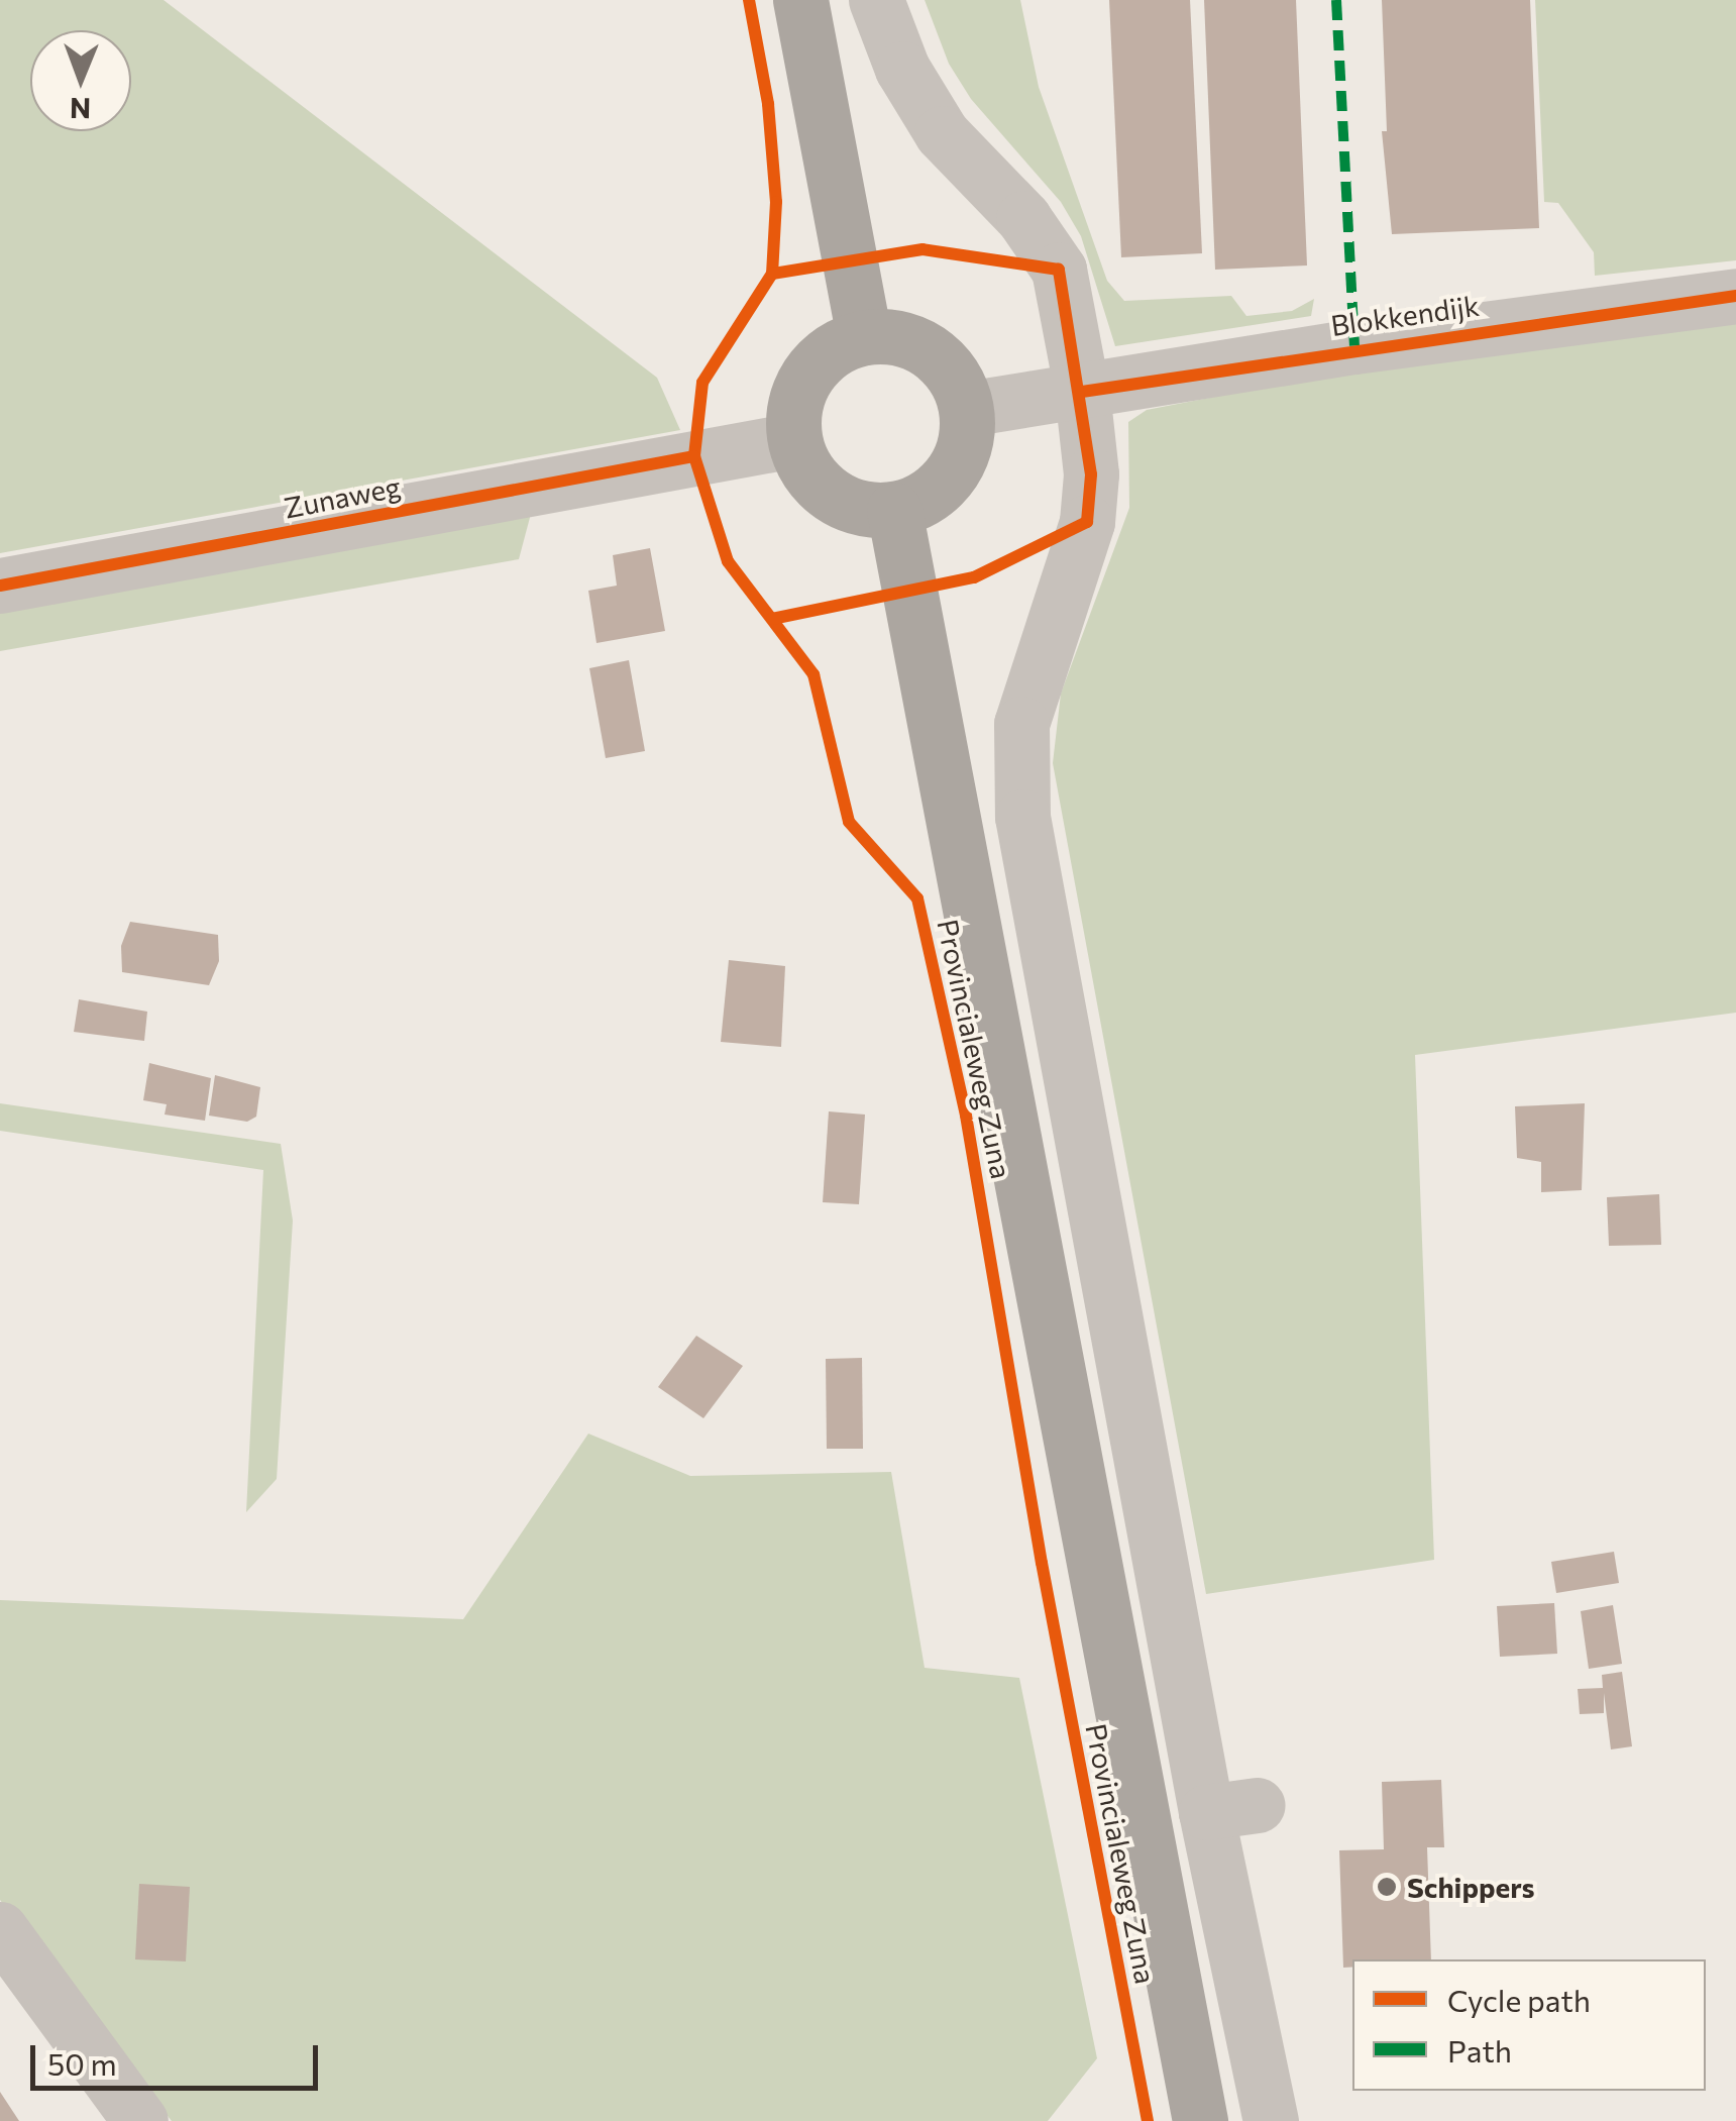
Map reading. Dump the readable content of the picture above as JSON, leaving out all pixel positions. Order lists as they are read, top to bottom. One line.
{"streets":{"main road":["Provincialeweg Zuna"],"street":["Blokkendijk","Zunaweg"]},"crossings":[["Blokkendijk","Zunaweg"],["Blokkendijk","Provincialeweg Zuna"],["Zunaweg","Provincialeweg Zuna"]],"places":["Schippers"],"legend":["Cycle path","Path"],"scale_bar":"50 m","north":"bottom"}
